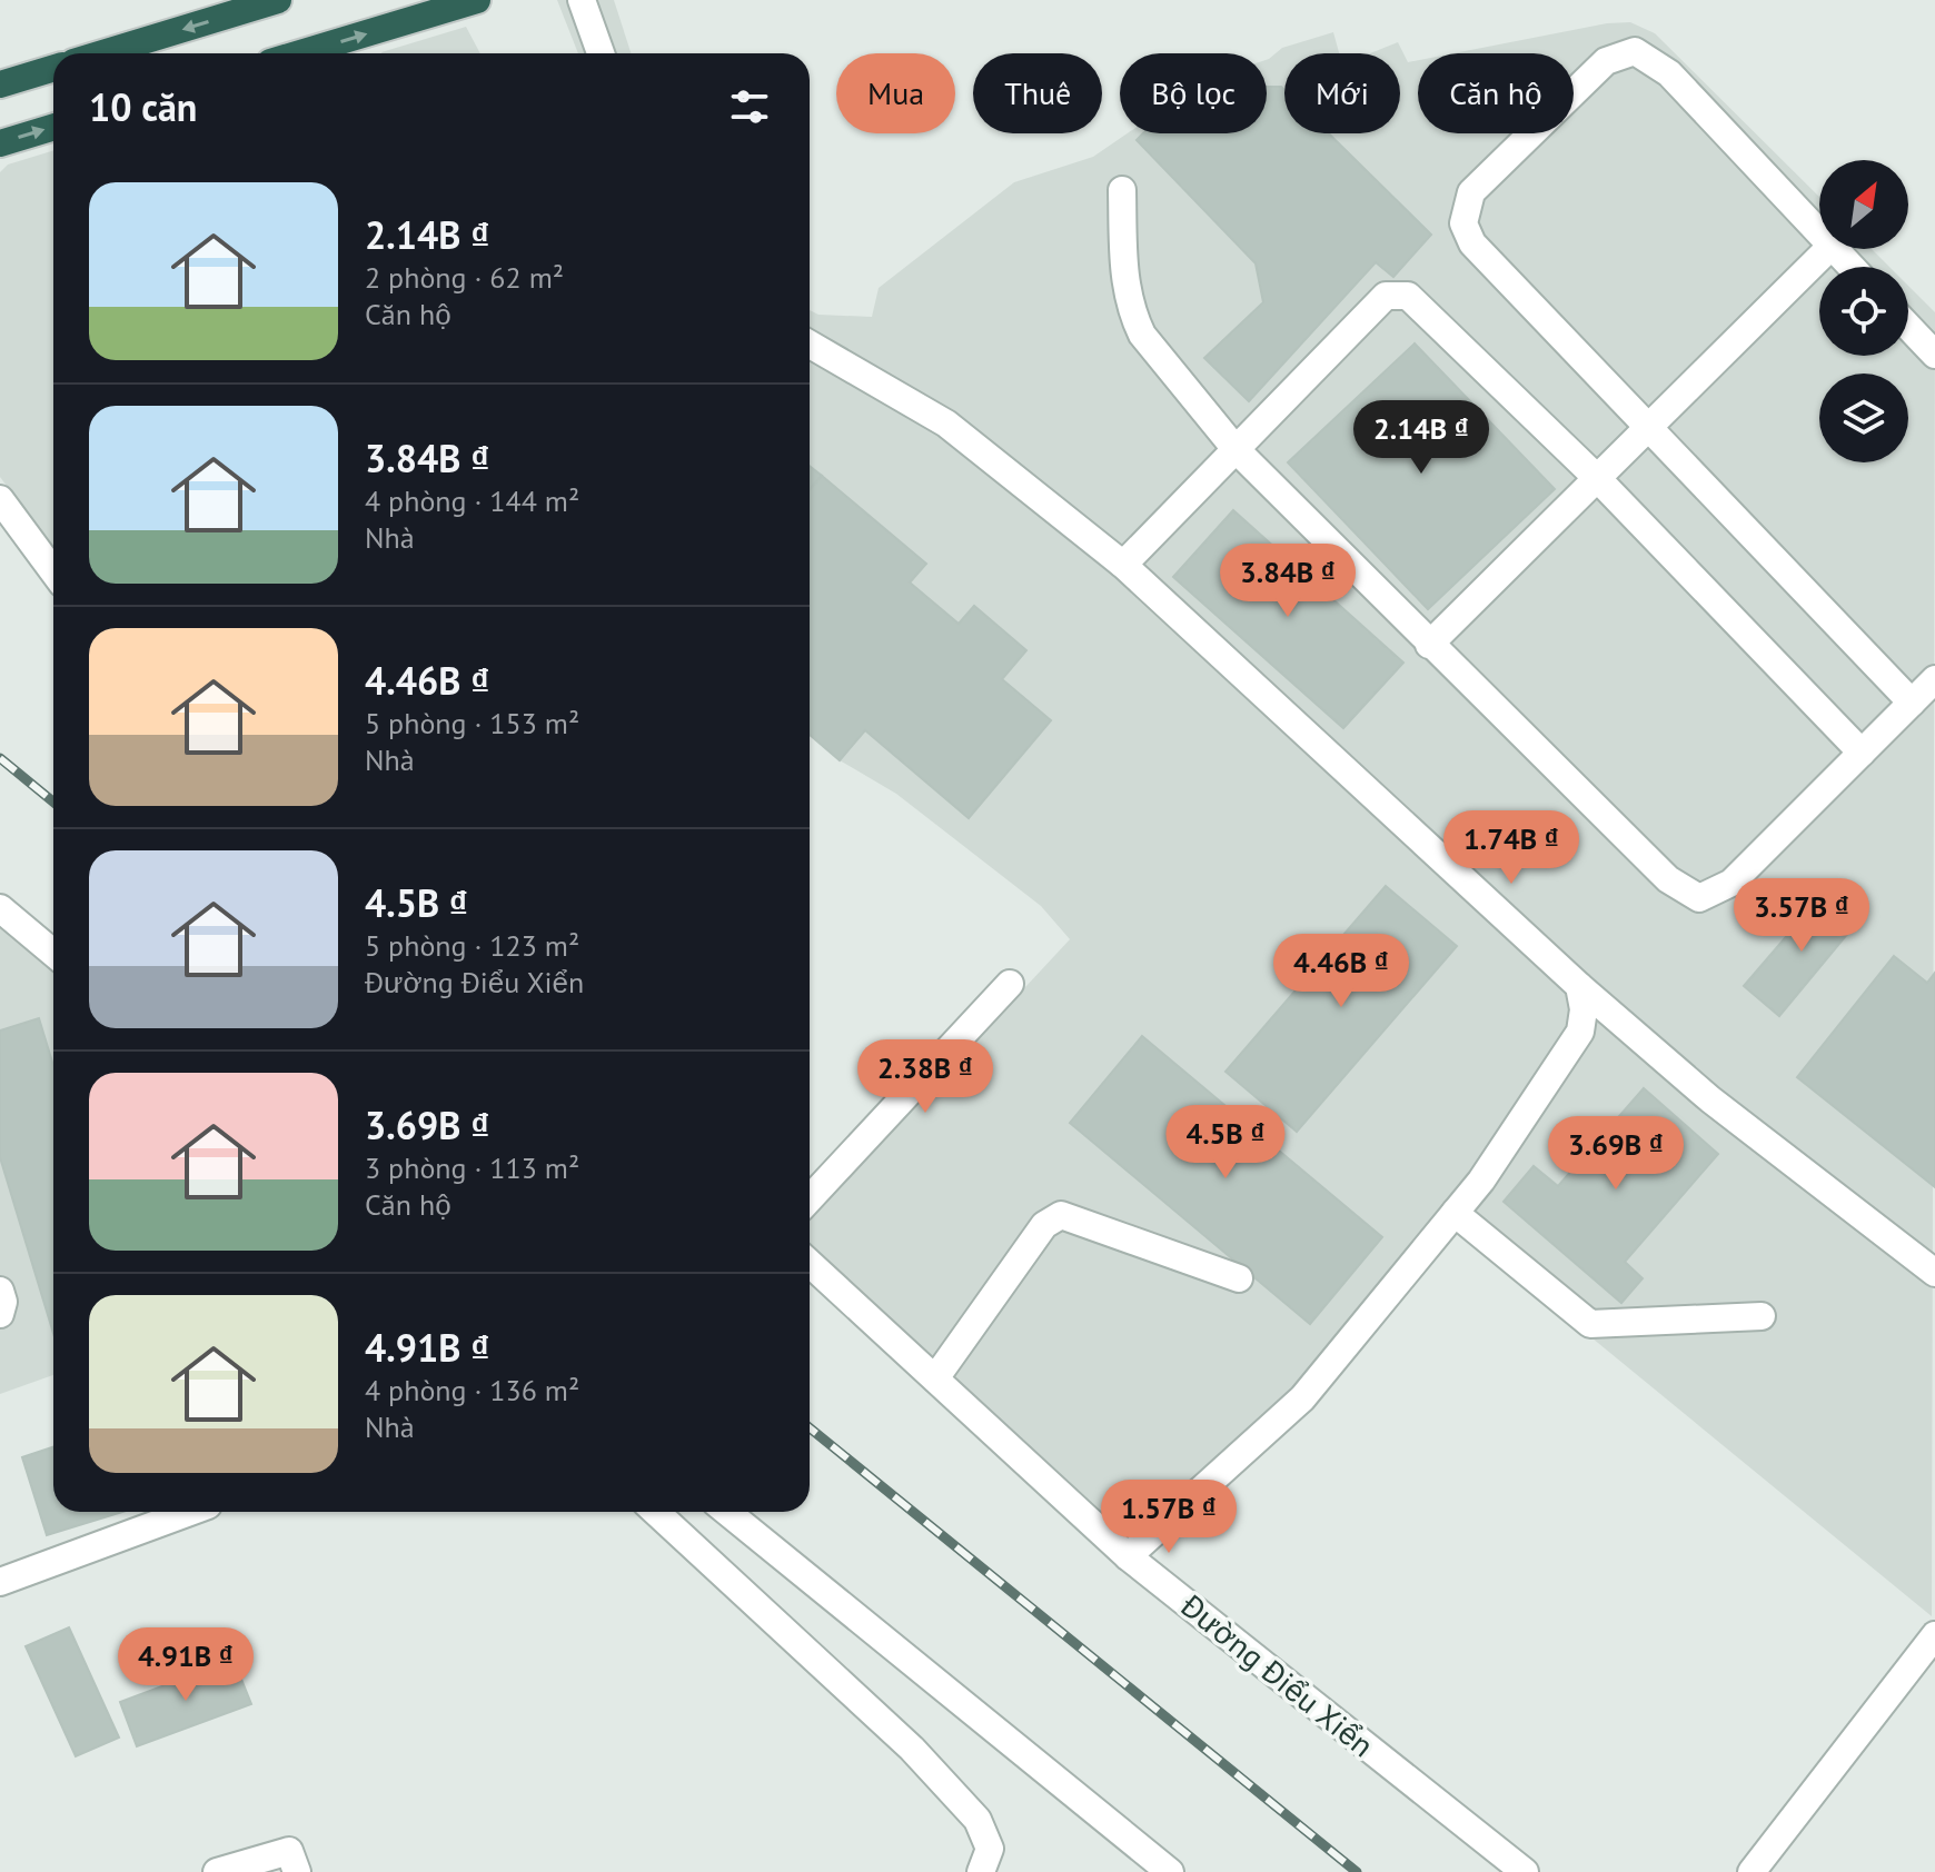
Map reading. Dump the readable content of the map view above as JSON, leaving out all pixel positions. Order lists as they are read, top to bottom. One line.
{"streets":{"street":["Đường Điểu Xiển"]},"north":"top right","page":{"chip":["Mua","Thuê","Bộ lọc","Mới","Căn hộ"],"heading":"10 căn","list":[{"name":"2.14B ₫","note":"2 phòng · 62 m² · Căn hộ"},{"name":"3.84B ₫","note":"4 phòng · 144 m² · Nhà"},{"name":"4.46B ₫","note":"5 phòng · 153 m² · Nhà"},{"name":"4.5B ₫","note":"5 phòng · 123 m² · Đường Điểu Xiển"},{"name":"3.69B ₫","note":"3 phòng · 113 m² · Căn hộ"},{"name":"4.91B ₫","note":"4 phòng · 136 m² · Nhà"}],"price":["2.14B ₫","3.84B ₫","1.74B ₫","3.57B ₫","4.46B ₫","2.38B ₫","4.5B ₫","3.69B ₫","1.57B ₫","4.91B ₫"]}}
